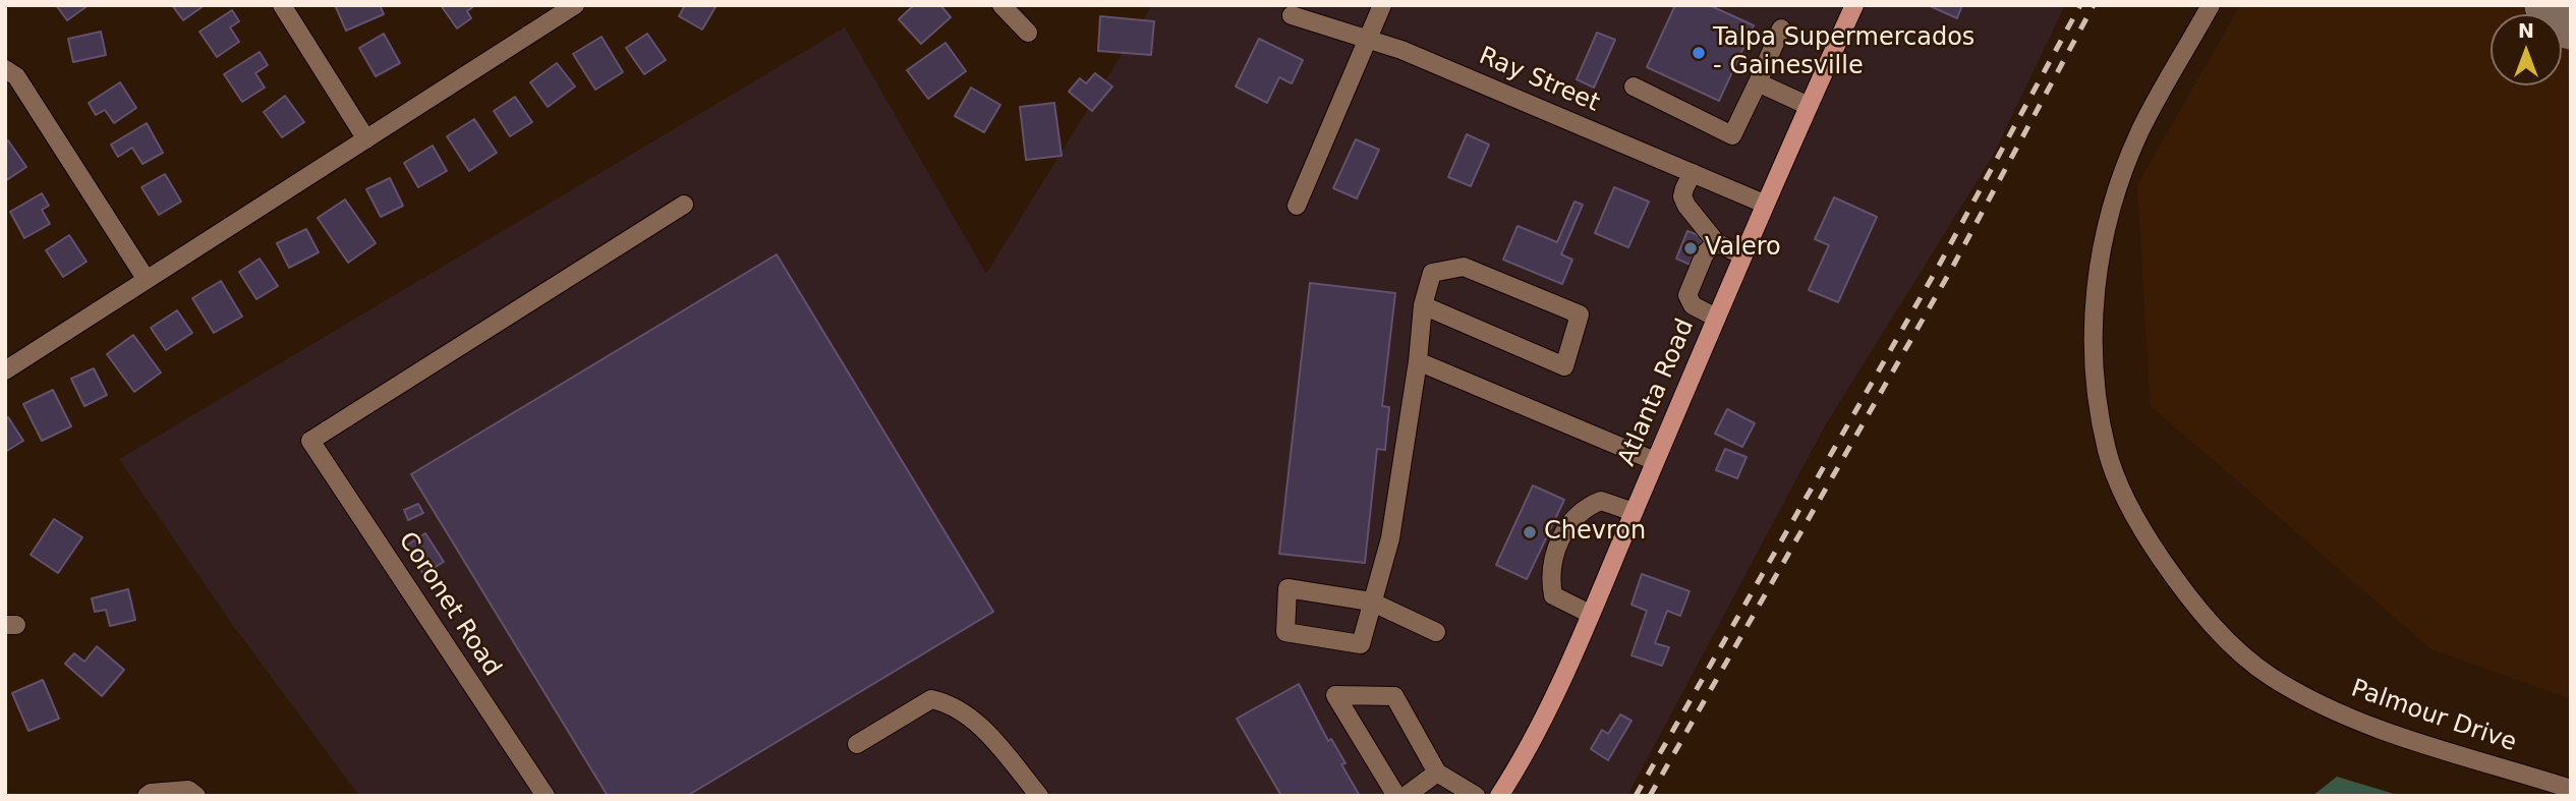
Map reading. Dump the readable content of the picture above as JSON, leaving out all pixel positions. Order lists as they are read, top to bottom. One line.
{"streets":{"main road":["Atlanta Road"],"street":["Ray Street","Coronet Road","Palmour Drive"]},"crossings":[["Ray Street","Atlanta Road"]],"places":["Talpa Supermercados - Gainesville","Valero","Chevron"],"north":"top"}
